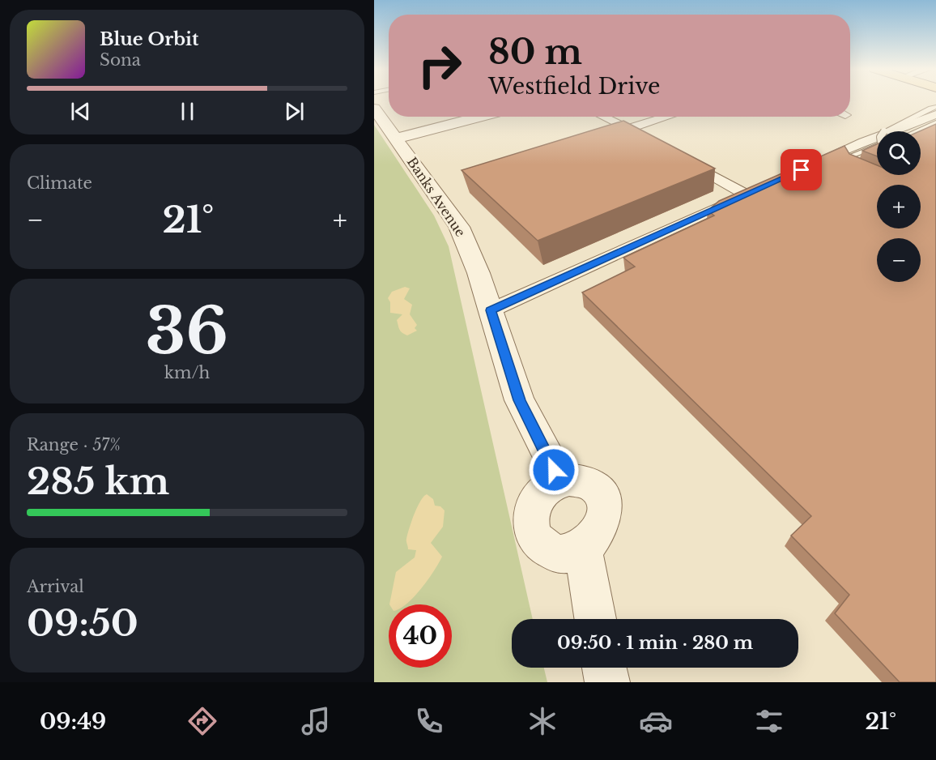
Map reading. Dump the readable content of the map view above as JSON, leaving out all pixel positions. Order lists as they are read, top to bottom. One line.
{"streets":{"street":["Banks Avenue"]},"page":{"turn":["80 m","Westfield Drive"],"song":["Blue Orbit","Sona"],"map_buttons":["+","−"],"tile":["Climate",["36","km/h"],["Range · 57%","285 km"],["Arrival","09:50"]],"heat":["−","21°","+"],"limit":"40","trip":"09:50 · 1 min · 280 m","tabs":["09:49","21°"]}}
